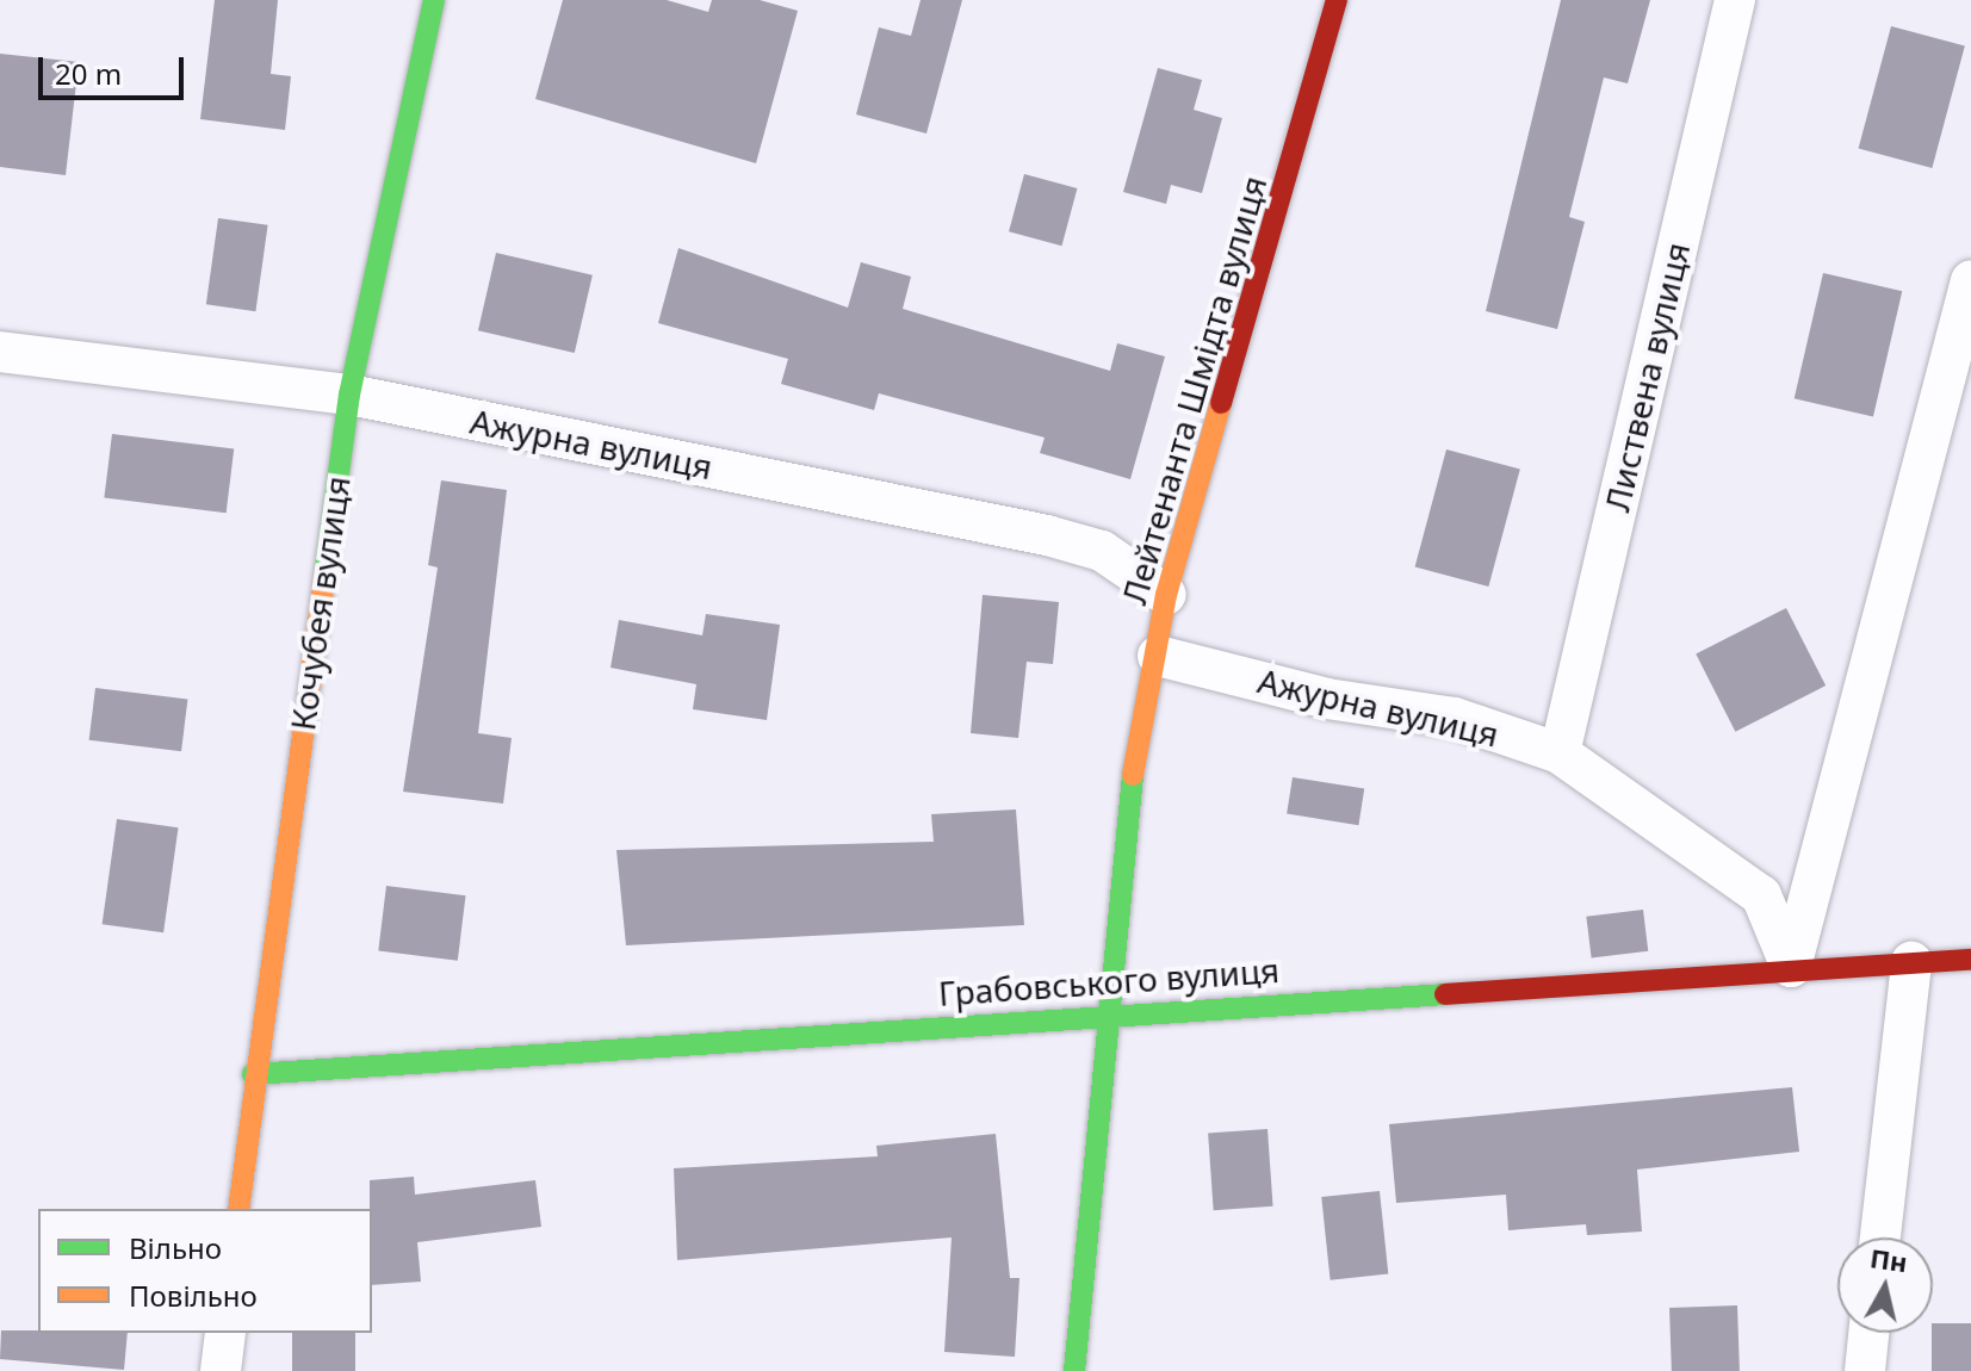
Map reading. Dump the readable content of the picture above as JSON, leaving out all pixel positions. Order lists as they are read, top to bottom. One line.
{"streets":{"street":["Листвена вулиця","Лейтенанта Шмідта вулиця","Ажурна вулиця","Кочубея вулиця","Грабовського вулиця"]},"crossings":[["Листвена вулиця","Ажурна вулиця"],["Лейтенанта Шмідта вулиця","Ажурна вулиця"],["Лейтенанта Шмідта вулиця","Грабовського вулиця"],["Ажурна вулиця","Кочубея вулиця"],["Ажурна вулиця","Грабовського вулиця"],["Кочубея вулиця","Грабовського вулиця"]],"legend":["Вільно","Повільно"],"scale_bar":"20 m","north":"top"}
